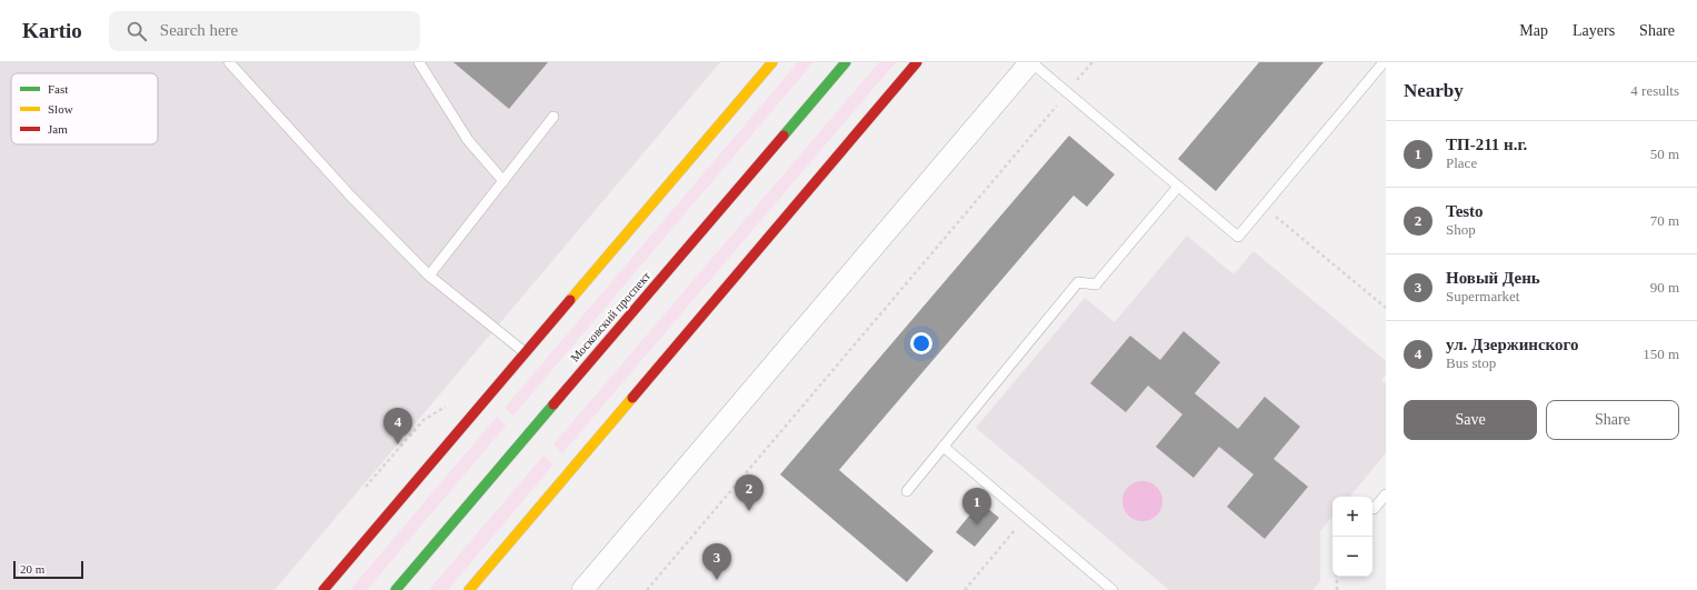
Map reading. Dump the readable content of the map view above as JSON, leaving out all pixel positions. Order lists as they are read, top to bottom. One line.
{"streets":{"main road":["Московский проспект"]},"legend":["Fast","Slow","Jam"],"scale_bar":"20 m","page":{"header":"Kartio","search":"Search here","nav":["Map","Layers","Share"],"heading":["Nearby","4 results"],"list":[{"mark":"1","name":"ТП-211 н.г.","note":"Place","value":"50 m"},{"mark":"2","name":"Testo","note":"Shop","value":"70 m"},{"mark":"3","name":"Новый День","note":"Supermarket","value":"90 m"},{"mark":"4","name":"ул. Дзержинского","note":"Bus stop","value":"150 m"}],"buttons":["Save","Share"],"pins":["4","2","1","3"],"map_buttons":["+","−"],"scale":"20 m"}}
